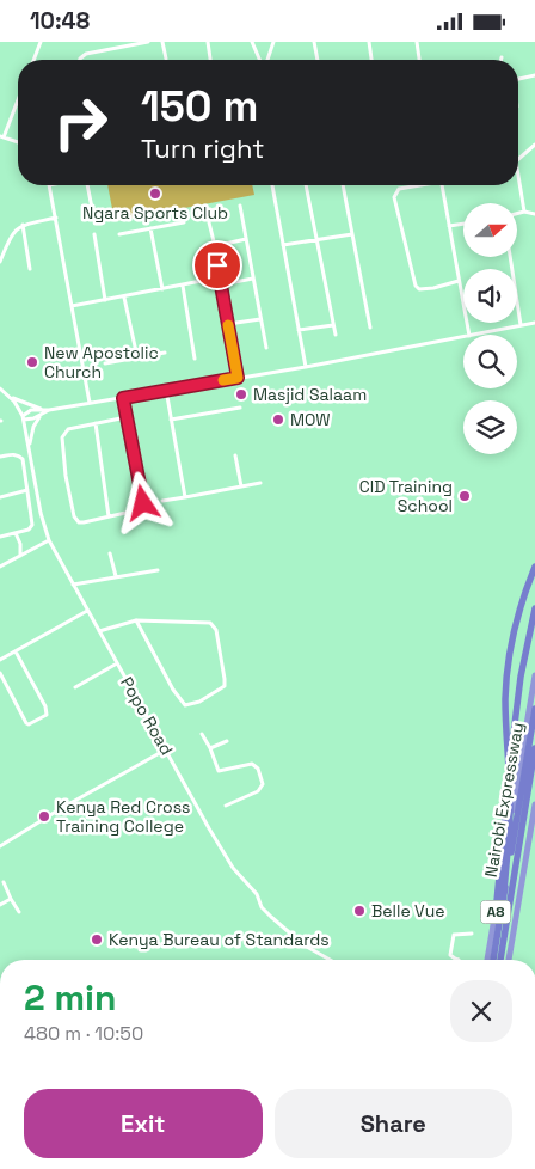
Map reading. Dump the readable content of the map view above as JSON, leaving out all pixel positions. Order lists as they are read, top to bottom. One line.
{"streets":{"highway":["Nairobi Expressway","A8"],"street":["Popo Road"]},"places":["Ngara Sports Club","New Apostolic Church","Masjid Salaam","MOW","CID Training School","Kenya Red Cross Training College","Belle Vue","Kenya Bureau of Standards"],"north":"right","page":{"status":"10:48","turn":["150 m","Turn right"],"heading":["2 min","480 m · 10:50"],"buttons":["Exit","Share"]}}
